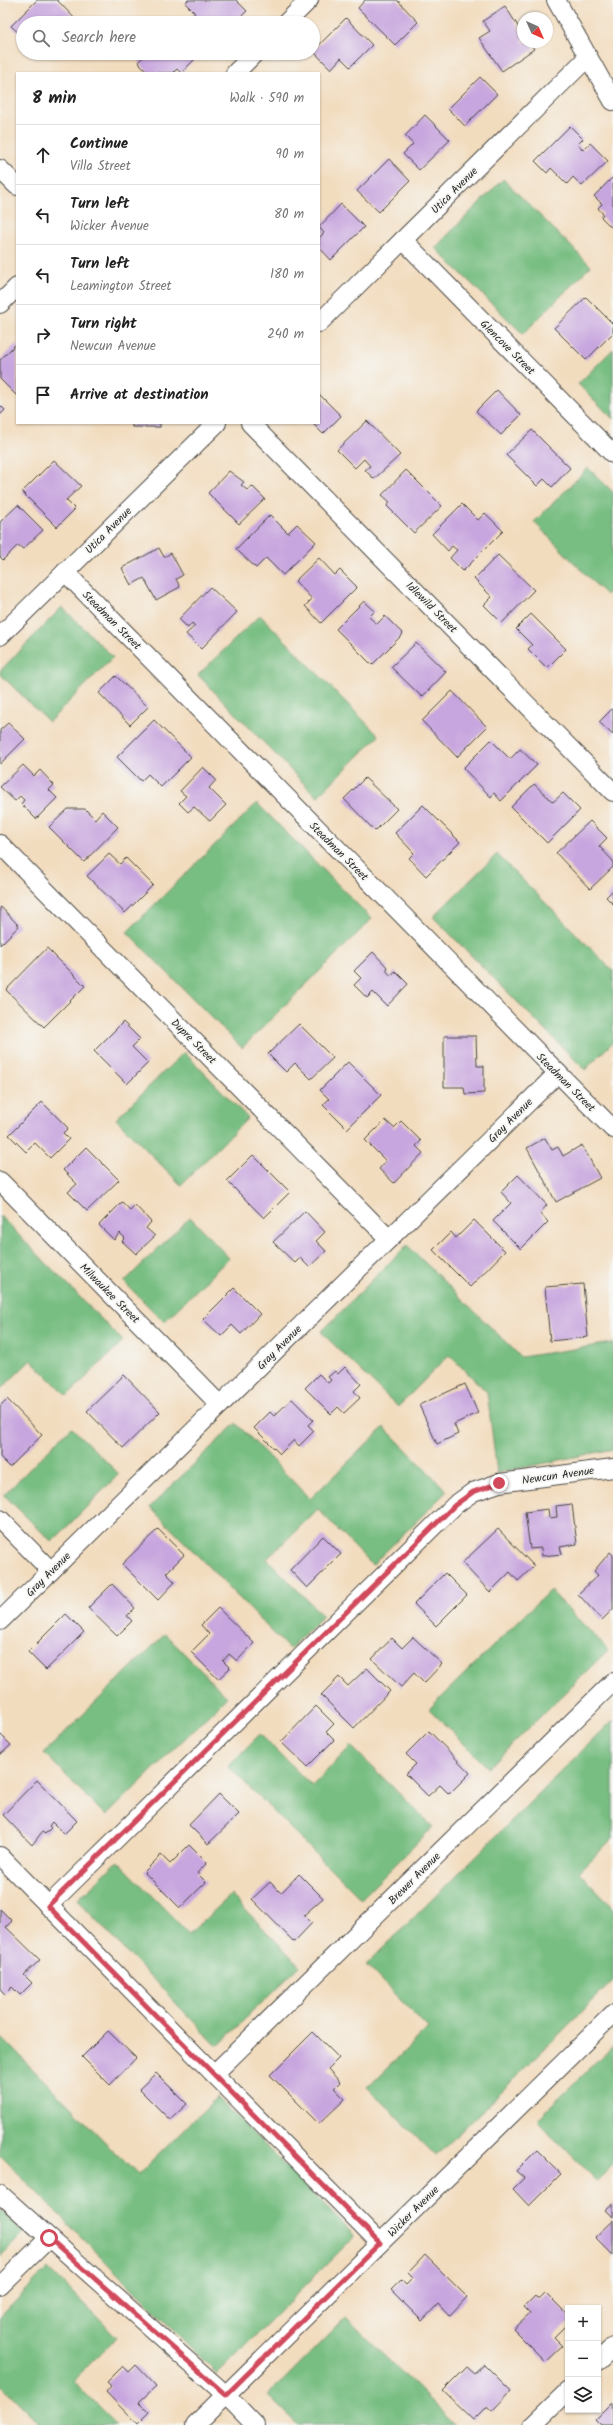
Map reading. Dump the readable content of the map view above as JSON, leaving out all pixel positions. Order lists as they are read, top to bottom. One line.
{"streets":{"street":["Utica Avenue","Glencove Street","Idlewild Street","Steadman Street","Dupre Street","Gray Avenue","Milwaukee Street","Newcun Avenue","Brewer Avenue","Wicker Avenue"]},"crossings":[["Utica Avenue","Glencove Street"],["Utica Avenue","Steadman Street"],["Steadman Street","Gray Avenue"],["Dupre Street","Gray Avenue"],["Gray Avenue","Milwaukee Street"]],"north":"bottom right","page":{"search":"Search here","heading":["8 min","Walk · 590 m"],"list":[["Continue","Villa Street","90 m"],["Turn left","Wicker Avenue","80 m"],["Turn left","Leamington Street","180 m"],["Turn right","Newcun Avenue","240 m"],"Arrive at destination"],"map_buttons":["+","−"]}}
